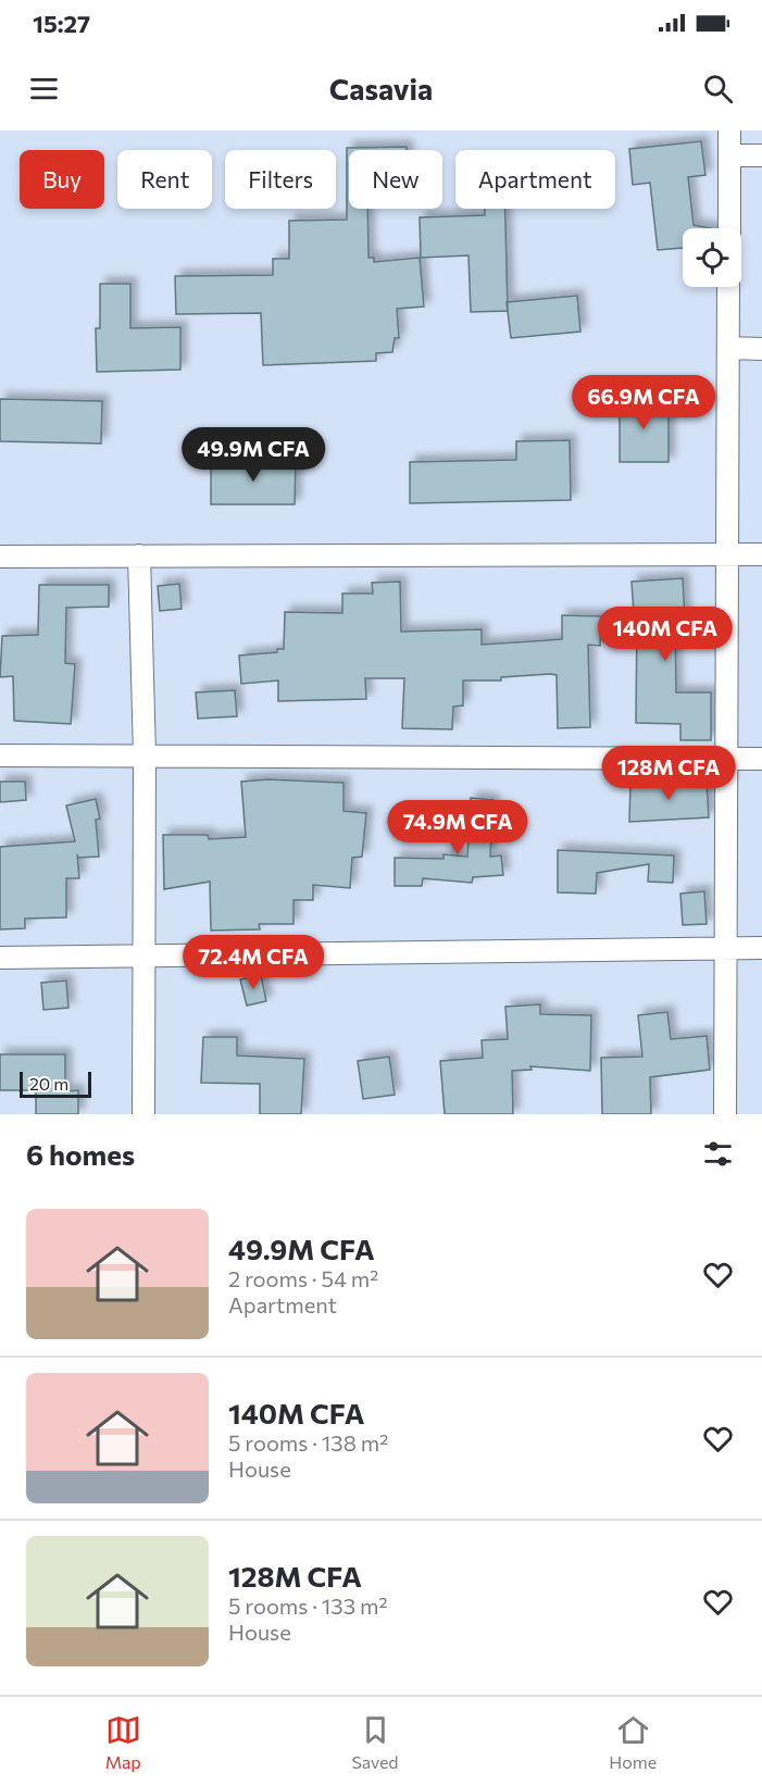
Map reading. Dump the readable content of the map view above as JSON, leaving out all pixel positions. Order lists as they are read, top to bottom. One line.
{"scale_bar":"20 m","page":{"status":"15:27","header":"Casavia","chip":["Buy","Rent","Filters","New","Apartment"],"price":["66.9M CFA","49.9M CFA","140M CFA","128M CFA","74.9M CFA","72.4M CFA"],"scale":"20 m","heading":"6 homes","list":[{"name":"49.9M CFA","note":"2 rooms · 54 m² · Apartment"},{"name":"140M CFA","note":"5 rooms · 138 m² · House"},{"name":"128M CFA","note":"5 rooms · 133 m² · House"}],"tabs":["Map","Saved","Home"]}}
